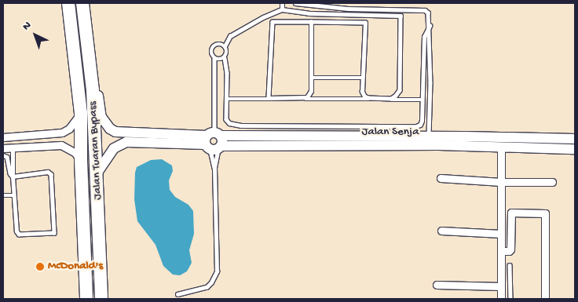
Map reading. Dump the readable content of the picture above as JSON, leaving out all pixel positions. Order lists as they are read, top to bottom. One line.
{"streets":{"highway":["Jalan Tuaran Bypass"],"main road":["Jalan Senja"]},"crossings":[["Jalan Senja","Jalan Tuaran Bypass"]],"places":["McDonald's"],"north":"top left"}
